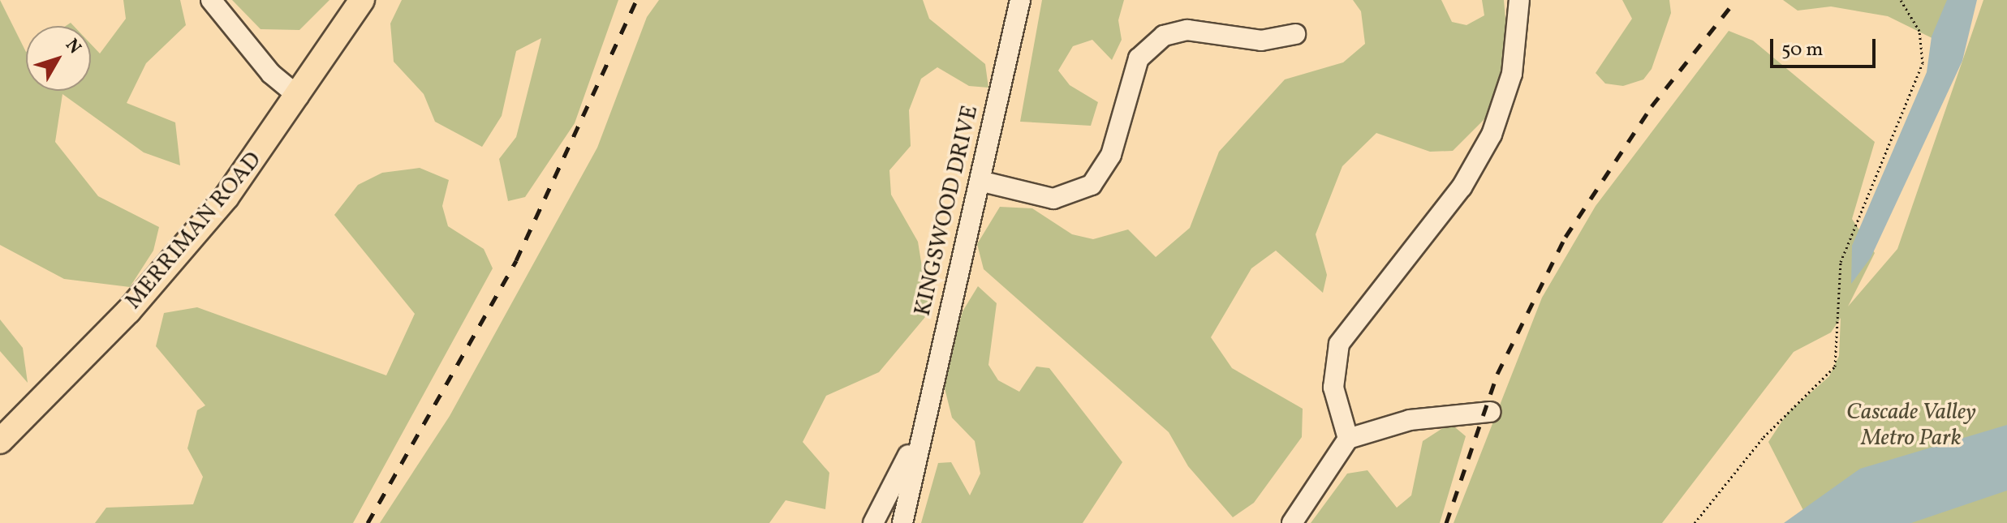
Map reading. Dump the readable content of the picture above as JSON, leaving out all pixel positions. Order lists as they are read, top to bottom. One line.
{"streets":{"main road":["MERRIMAN ROAD"],"street":["KINGSWOOD DRIVE"]},"parks":["Cascade Valley Metro Park"],"scale_bar":"50 m","north":"top right"}
